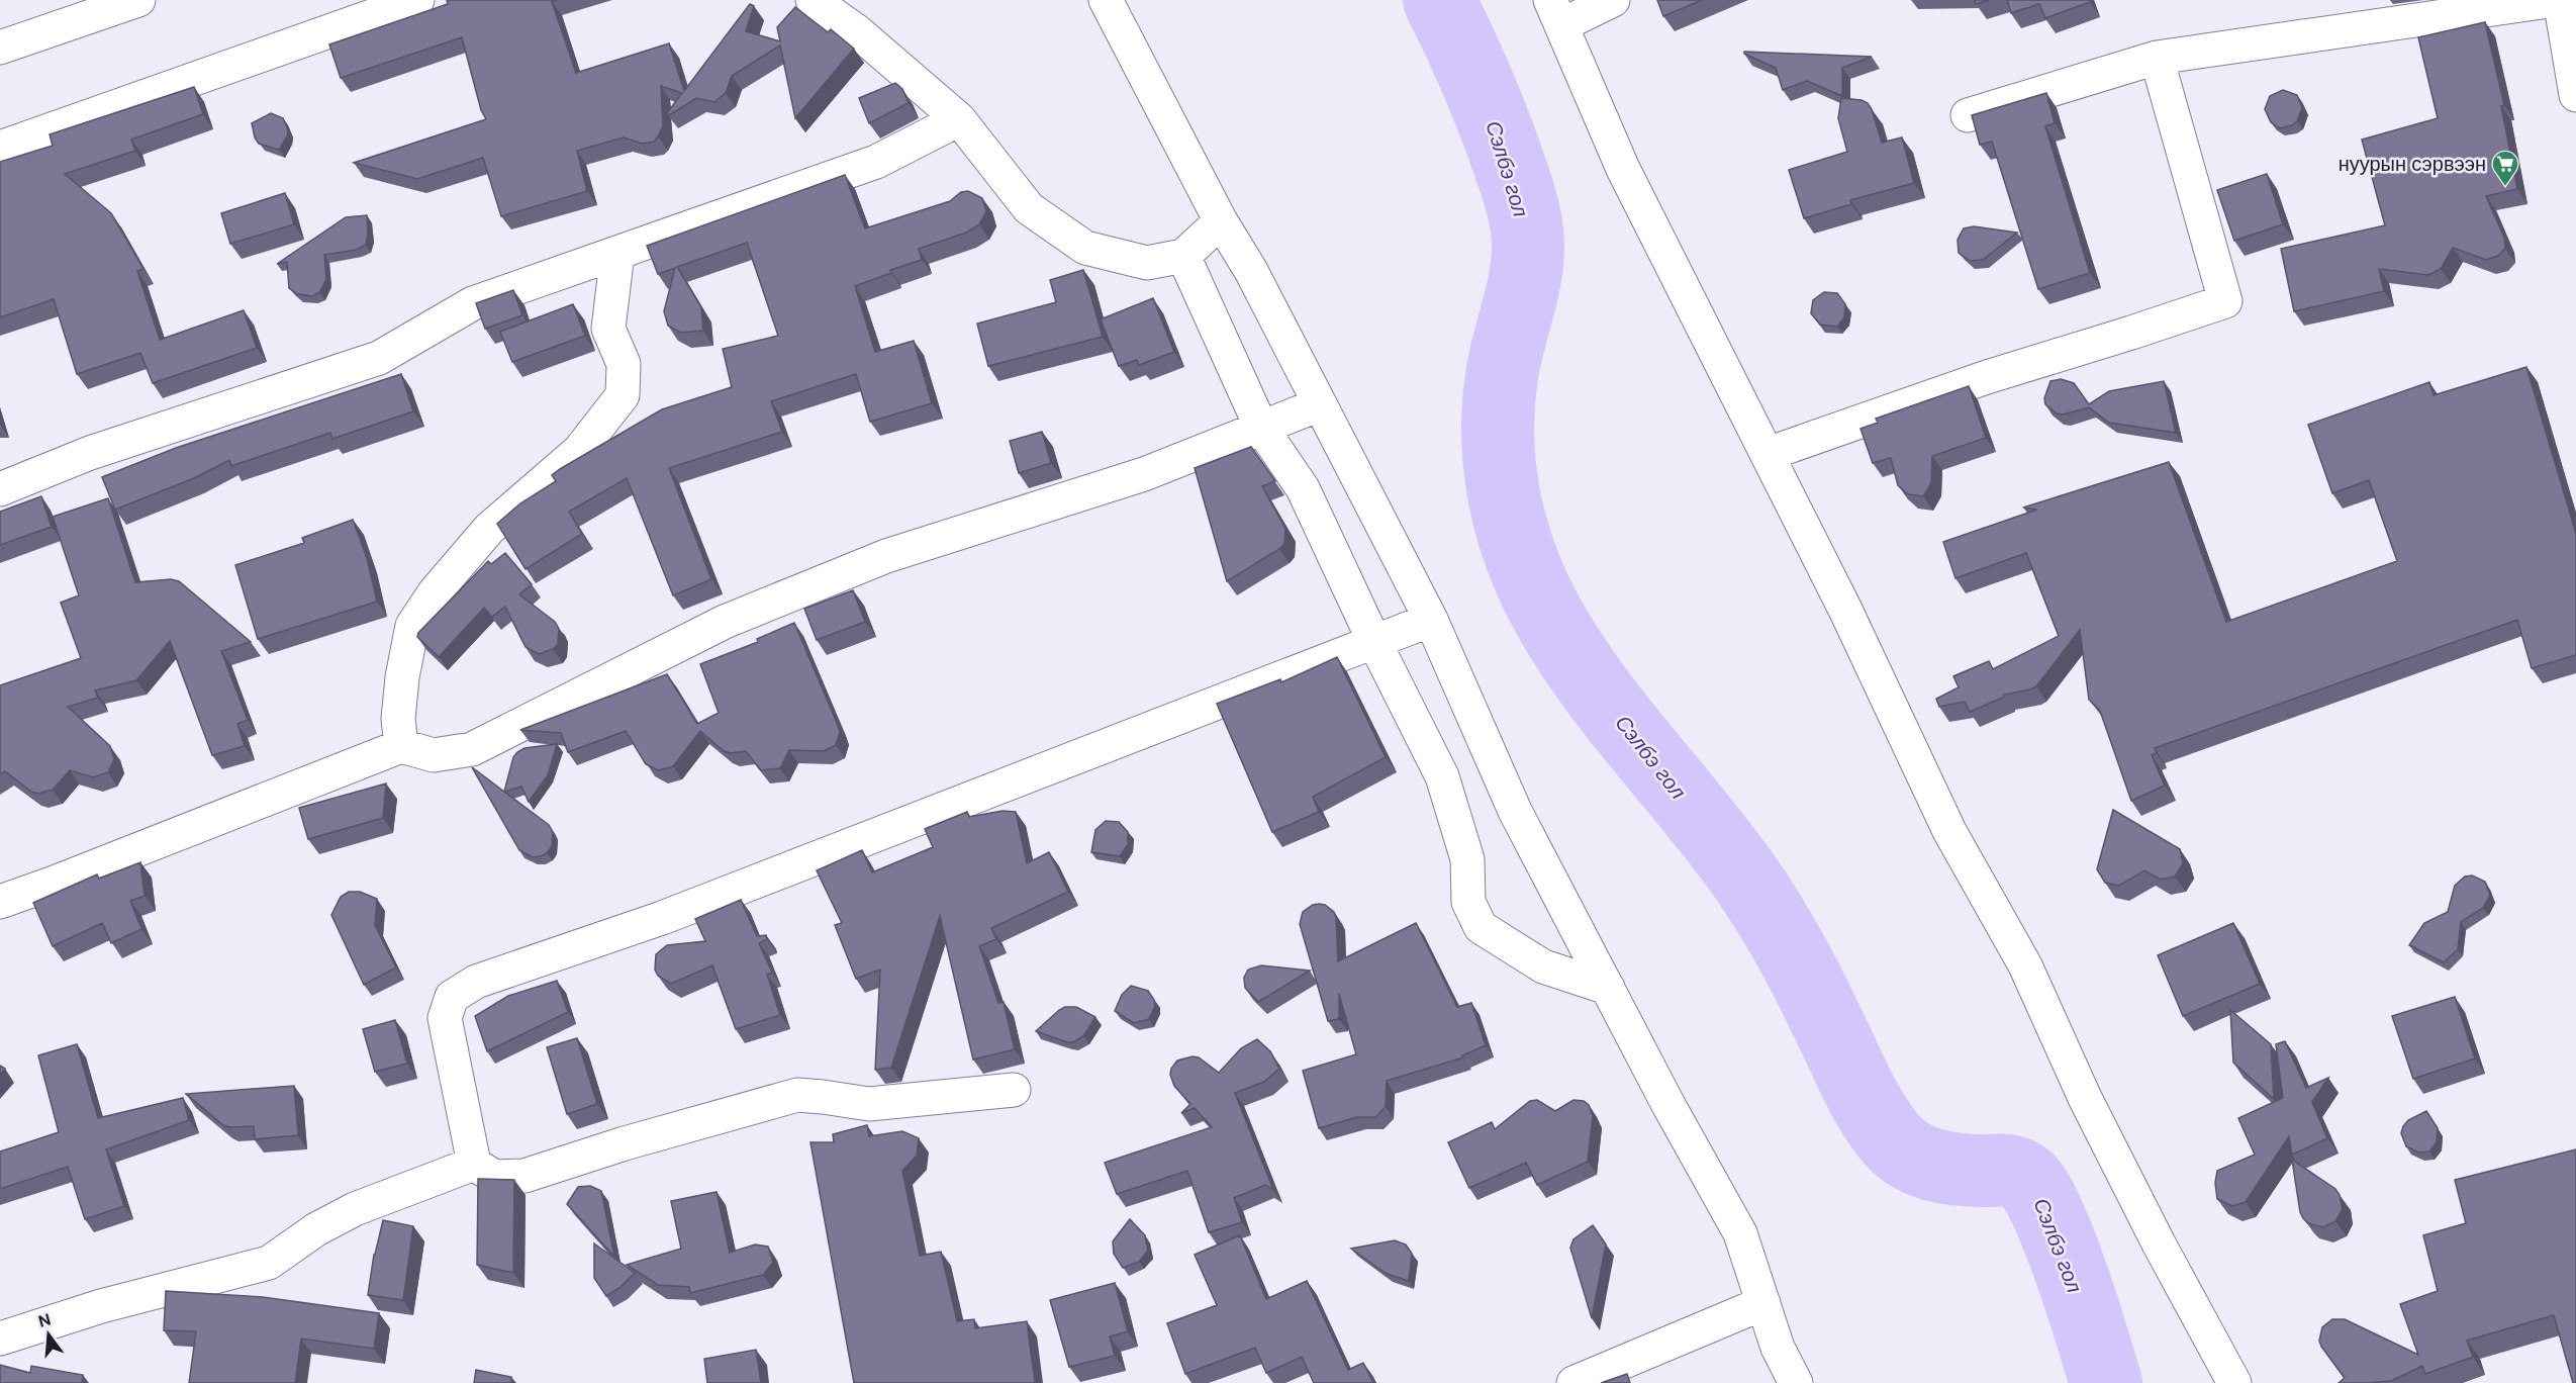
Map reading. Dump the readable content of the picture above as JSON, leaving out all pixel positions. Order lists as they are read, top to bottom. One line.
{"water":["Сэлбэ гол"],"places":{"supermarket":["нуурын сэрвээн"]},"north":"top"}
